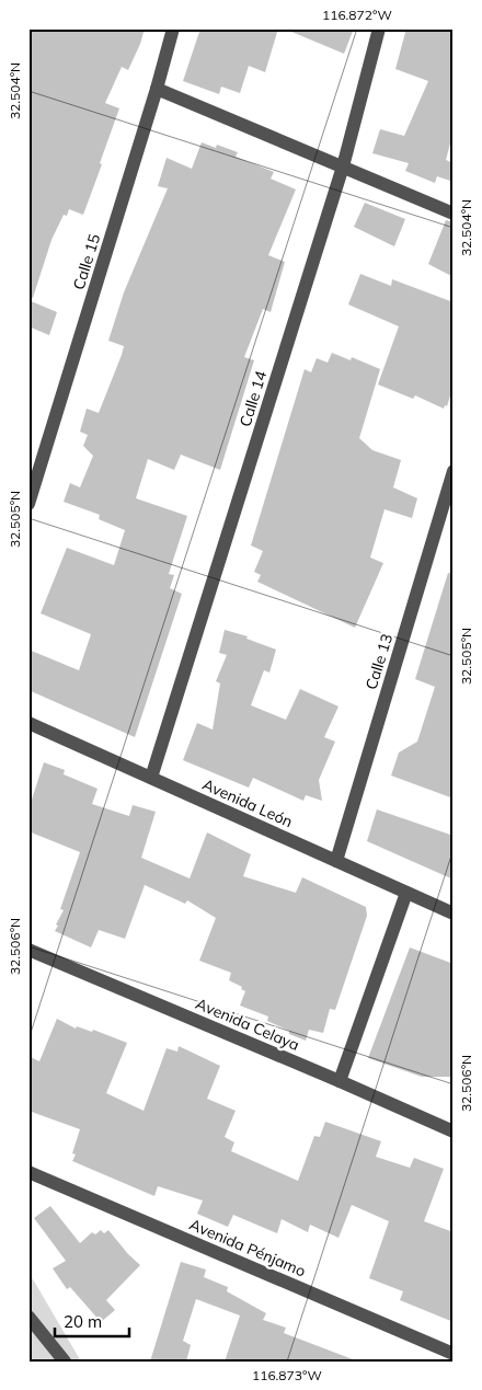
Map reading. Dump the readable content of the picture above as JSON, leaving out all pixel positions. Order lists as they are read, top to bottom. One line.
{"streets":{"street":["Calle 15","Calle 14","Calle 13","Avenida León","Avenida Celaya","Avenida Pénjamo"]},"crossings":[["Calle 14","Avenida León"],["Calle 13","Avenida León"]],"scale_bar":"20 m","coordinates":["116.872°W","32.504°N","32.505°N","32.506°N","116.873°W"]}
